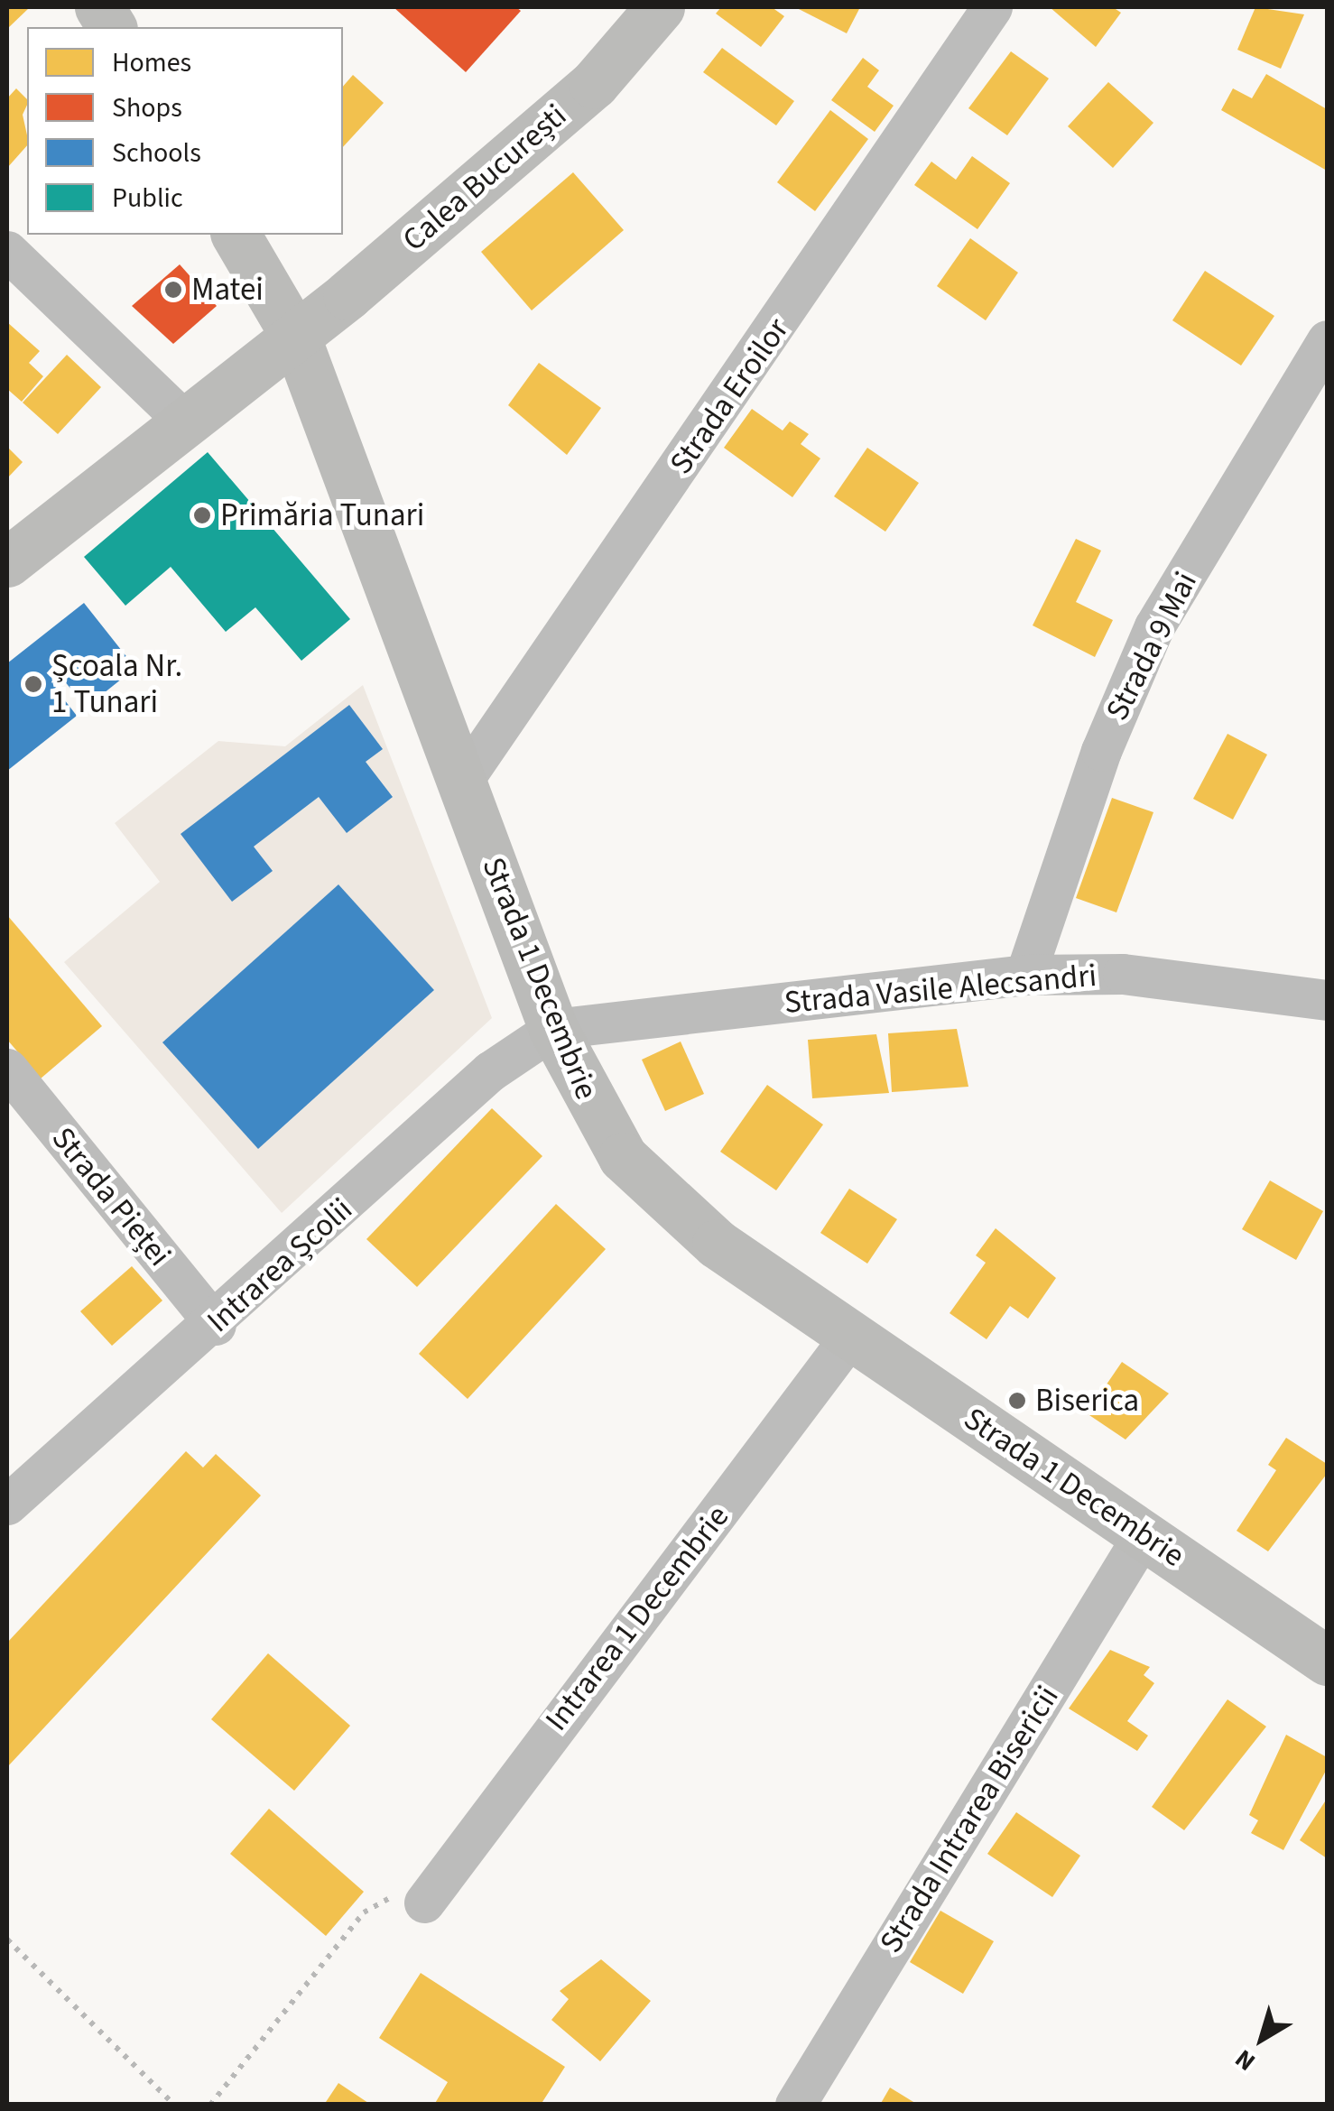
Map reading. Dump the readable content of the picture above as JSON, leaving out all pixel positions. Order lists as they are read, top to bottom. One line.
{"streets":{"main road":["Calea București","Strada 1 Decembrie"],"street":["Strada Eroilor","Strada 9 Mai","Strada Vasile Alecsandri","Strada Pieței","Intrarea Școlii","Intrarea 1 Decembrie","Strada Intrarea Bisericii"]},"crossings":[["Calea București","Strada 1 Decembrie"],["Strada Eroilor","Strada 1 Decembrie"],["Strada 9 Mai","Strada Vasile Alecsandri"],["Strada 1 Decembrie","Strada Vasile Alecsandri"],["Strada 1 Decembrie","Intrarea Școlii"],["Strada 1 Decembrie","Intrarea 1 Decembrie"],["Strada 1 Decembrie","Strada Intrarea Bisericii"],["Strada Vasile Alecsandri","Intrarea Școlii"],["Strada Pieței","Intrarea Școlii"]],"places":["Matei","Primăria Tunari","Școala Nr. 1 Tunari","Biserica"],"legend":["Homes","Shops","Schools","Public"],"north":"bottom left"}
